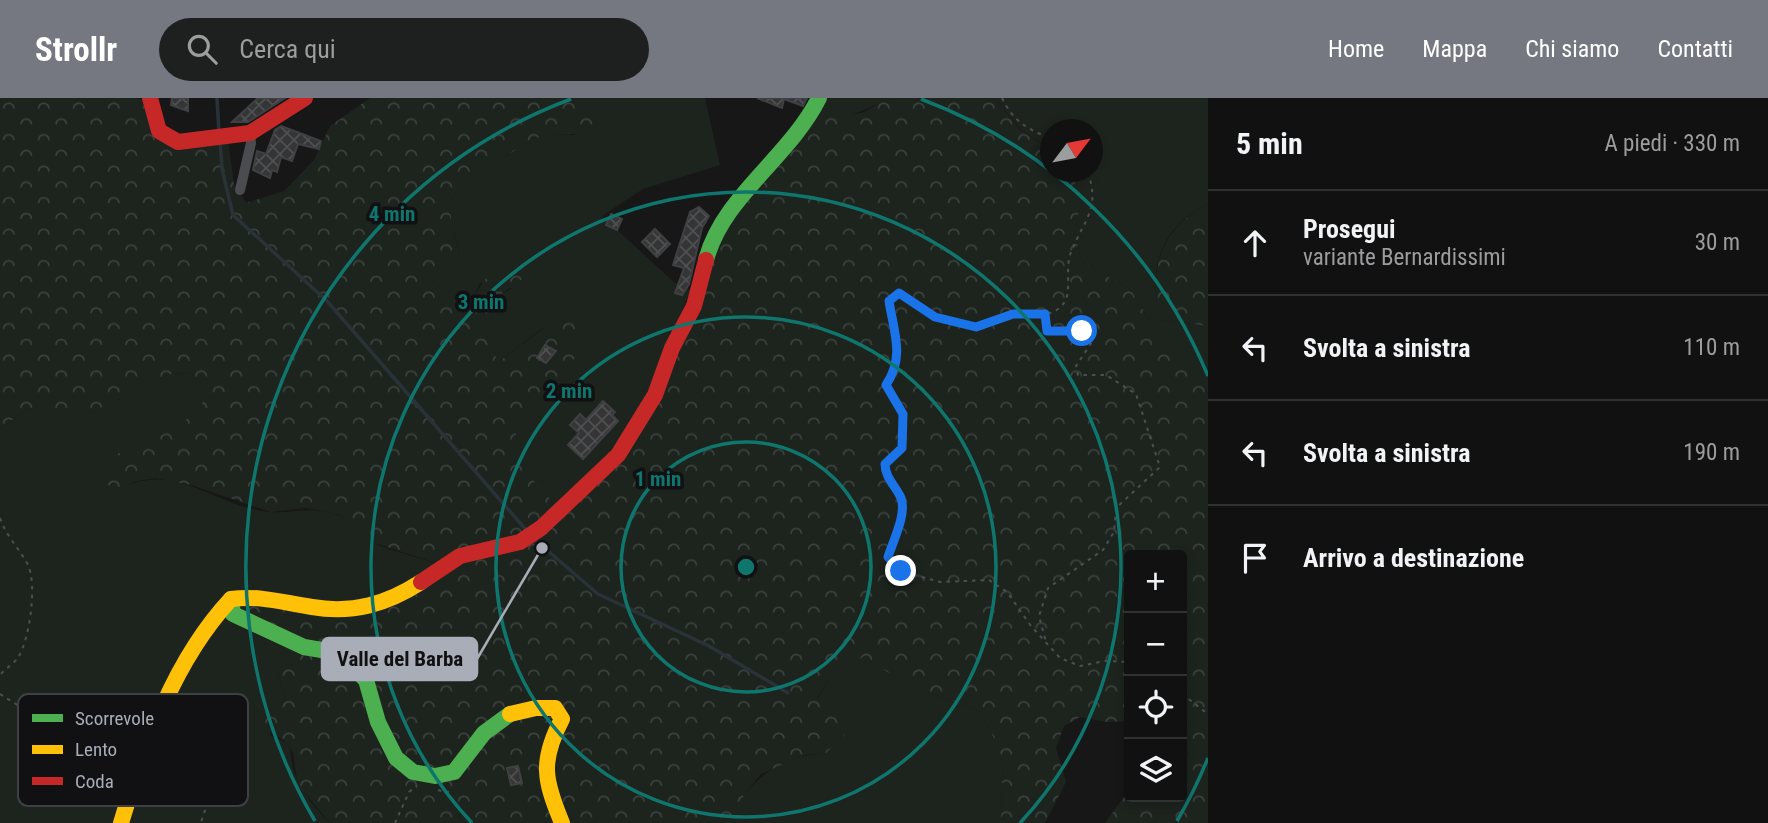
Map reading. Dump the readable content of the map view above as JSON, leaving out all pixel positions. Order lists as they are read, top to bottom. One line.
{"places":["Valle del Barba"],"legend":["Scorrevole","Lento","Coda"],"north":"top right","page":{"header":"Strollr","search":"Cerca qui","nav":["Home","Mappa","Chi siamo","Contatti"],"heading":["5 min","A piedi · 330 m"],"list":[["Prosegui","variante Bernardissimi","30 m"],["Svolta a sinistra","110 m"],["Svolta a sinistra","190 m"],"Arrivo a destinazione"],"map_buttons":["+","−"]},"rings":["4 min","3 min","2 min","1 min"]}
